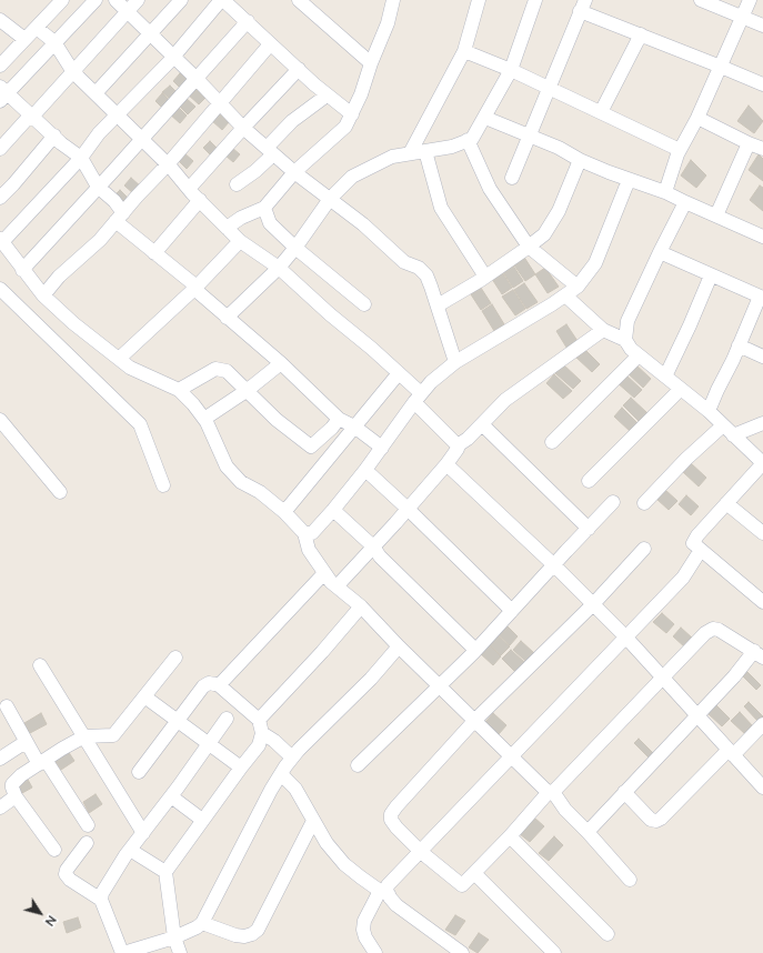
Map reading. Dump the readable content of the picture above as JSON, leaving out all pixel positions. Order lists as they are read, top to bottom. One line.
{"north":"bottom right"}
